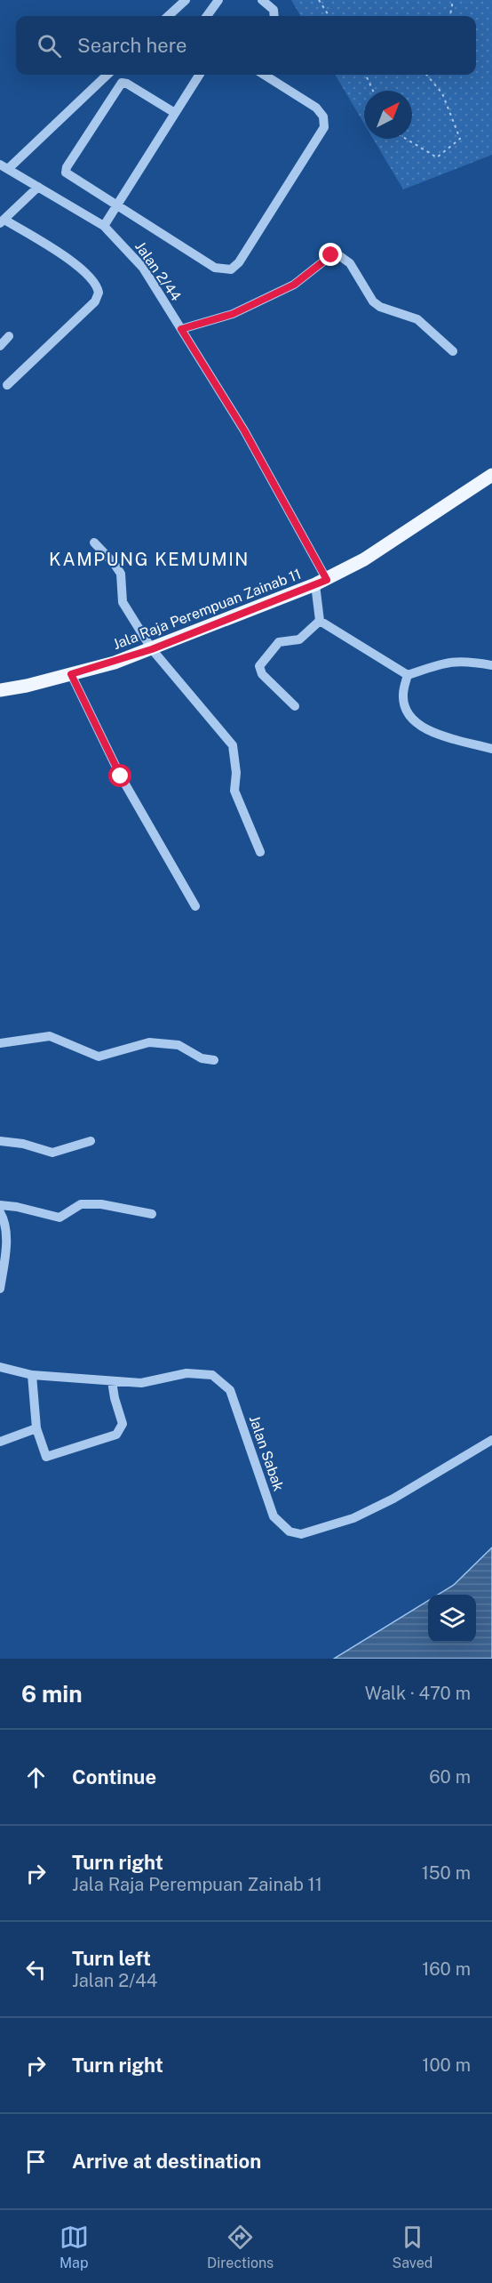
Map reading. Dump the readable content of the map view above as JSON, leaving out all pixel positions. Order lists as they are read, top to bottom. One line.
{"streets":{"main road":["Jala Raja Perempuan Zainab 11"],"street":["Jalan 2/44","Jalan Sabak"]},"crossings":[["Jalan 2/44","Jala Raja Perempuan Zainab 11"]],"districts":["KAMPUNG KEMUMIN"],"north":"top right","page":{"search":"Search here","heading":["6 min","Walk · 470 m"],"list":[["Continue","60 m"],["Turn right","Jala Raja Perempuan Zainab 11","150 m"],["Turn left","Jalan 2/44","160 m"],["Turn right","100 m"],"Arrive at destination"],"nav":["Map","Directions","Saved"]}}
